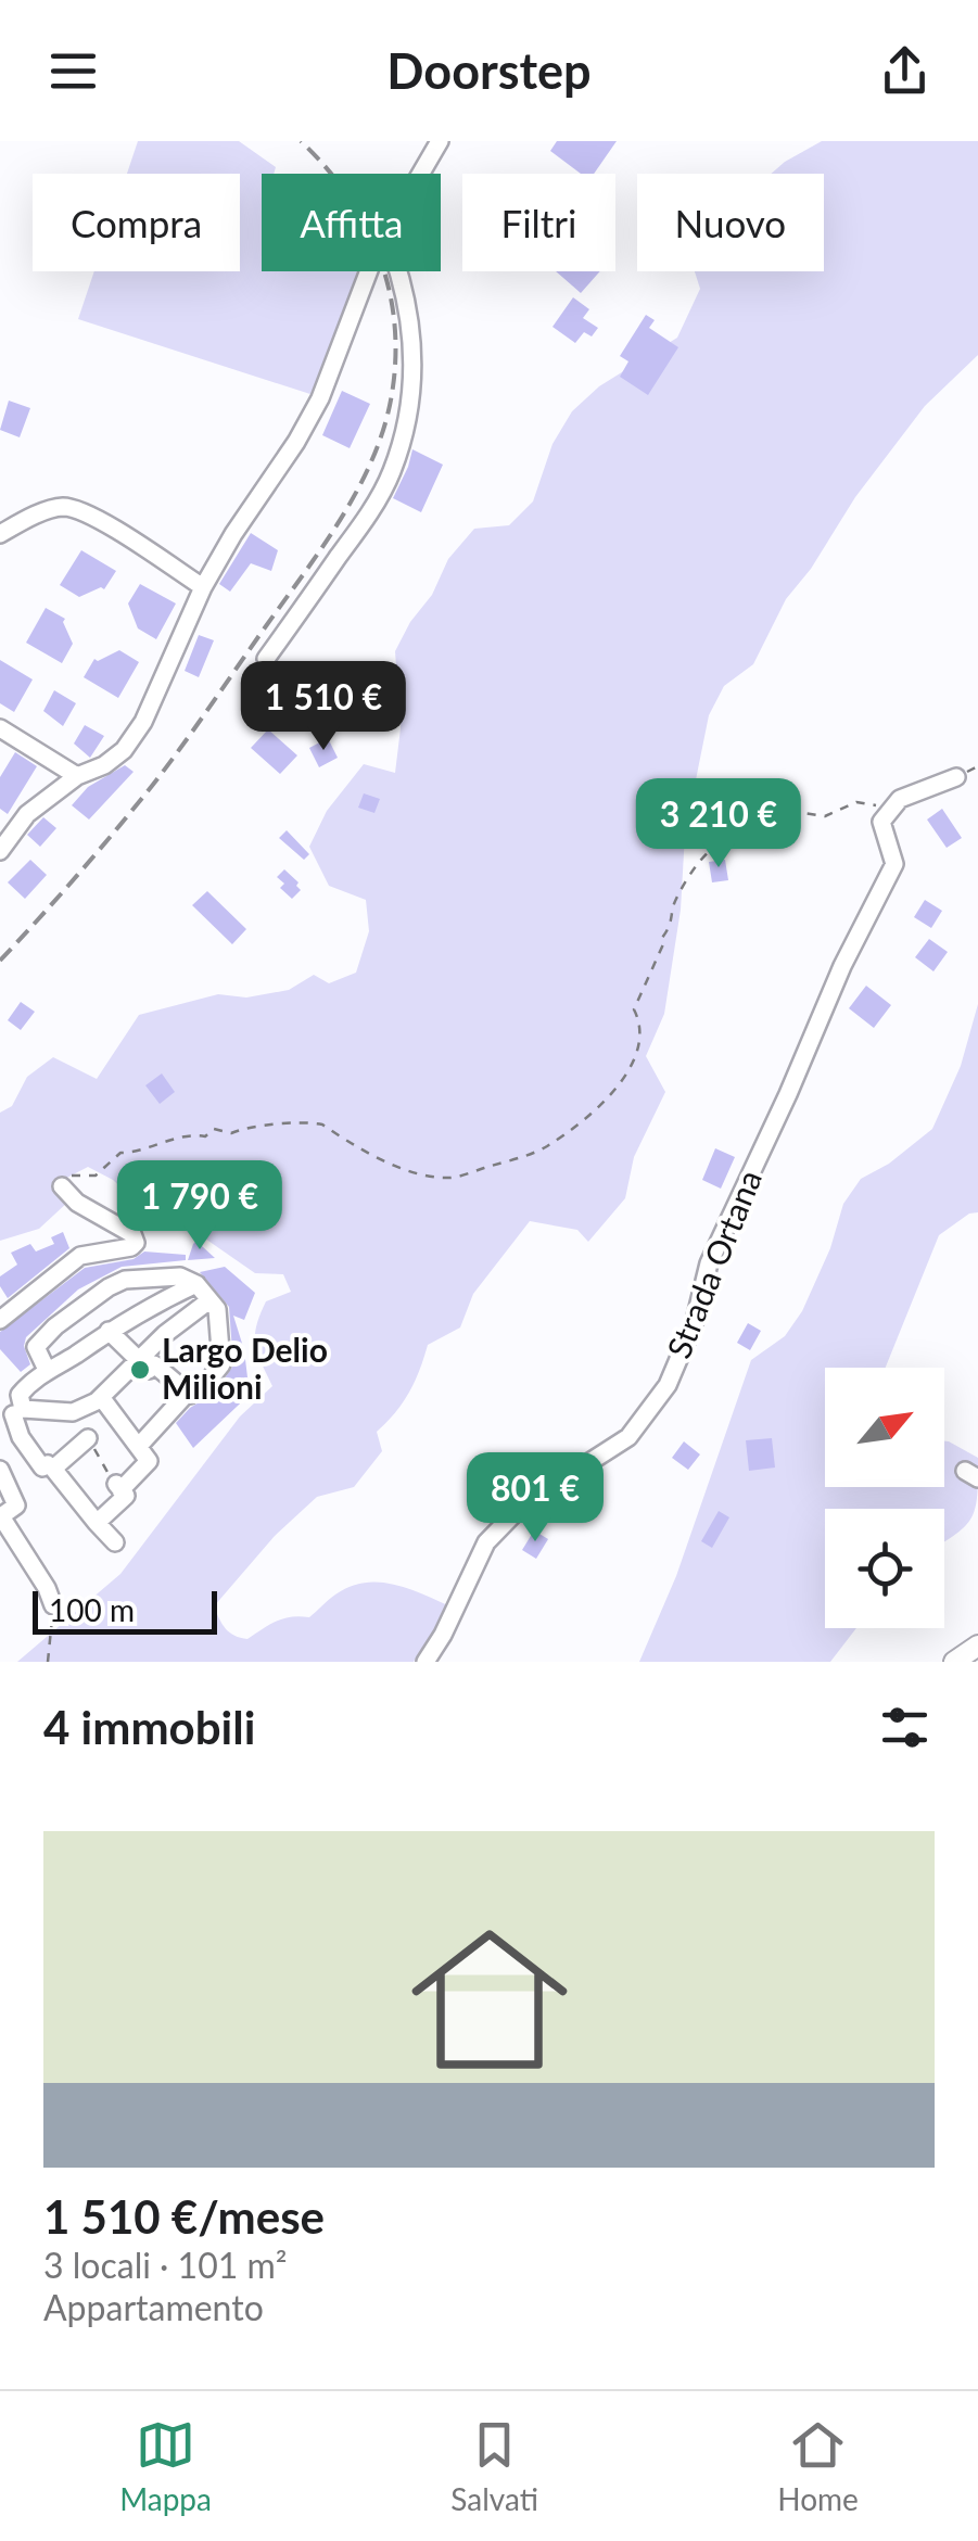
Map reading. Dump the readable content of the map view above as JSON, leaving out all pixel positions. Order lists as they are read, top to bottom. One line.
{"streets":{"street":["Strada Ortana"]},"places":["Largo Delio Milioni"],"scale_bar":"100 m","north":"top right","page":{"header":"Doorstep","chip":["Compra","Affitta","Filtri","Nuovo"],"price":["1 510 €","3 210 €","1 790 €","801 €"],"scale":"100 m","heading":"4 immobili","list":[{"name":"1 510 €/mese","note":"3 locali · 101 m² · Appartamento"}],"tabs":["Mappa","Salvati","Home"]}}
